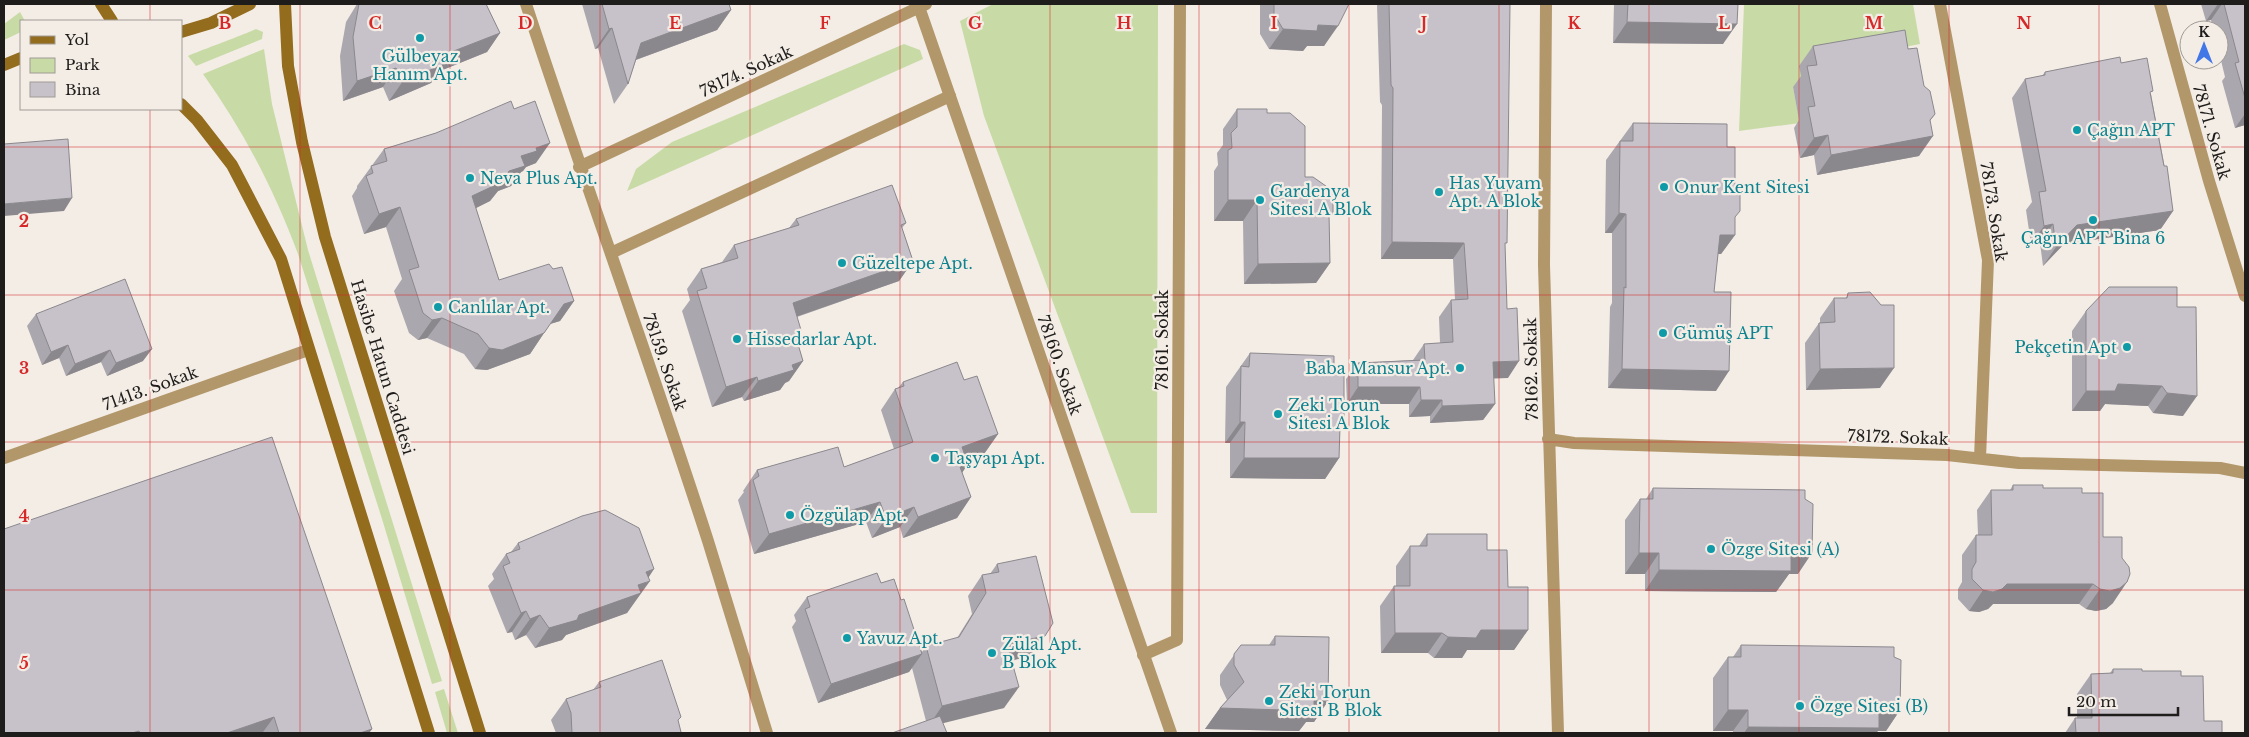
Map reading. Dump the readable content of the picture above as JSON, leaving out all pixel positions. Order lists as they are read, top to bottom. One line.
{"streets":{"main road":["Hasibe Hatun Caddesi"],"street":["78174. Sokak","78171. Sokak","78173. Sokak","78161. Sokak","78159. Sokak","78160. Sokak","78162. Sokak","71413. Sokak","78172. Sokak"]},"crossings":[["78174. Sokak","78159. Sokak"],["78174. Sokak","78160. Sokak"],["78173. Sokak","78172. Sokak"],["78161. Sokak","78160. Sokak"],["78162. Sokak","78172. Sokak"]],"places":["Gülbeyaz Hanım Apt.","Çağın APT","Neva Plus Apt.","Onur Kent Sitesi","Has Yuvam Apt. A Blok","Gardenya Sitesi A Blok","Çağın APT Bina 6","Güzeltepe Apt.","Canlılar Apt.","Gümüş APT","Hissedarlar Apt.","Pekçetin Apt","Baba Mansur Apt.","Zeki Torun Sitesi A Blok","Taşyapı Apt.","Özgülap Apt.","Özge Sitesi (A)","Yavuz Apt.","Zülal Apt. B Blok","Zeki Torun Sitesi B Blok","Özge Sitesi (B)"],"legend":["Yol","Park","Bina"],"scale_bar":"20 m","north":"top","grid":{"columns":["B","C","D","E","F","G","H","I","J","K","L","M","N"],"rows":["2","3","4","5"]}}
